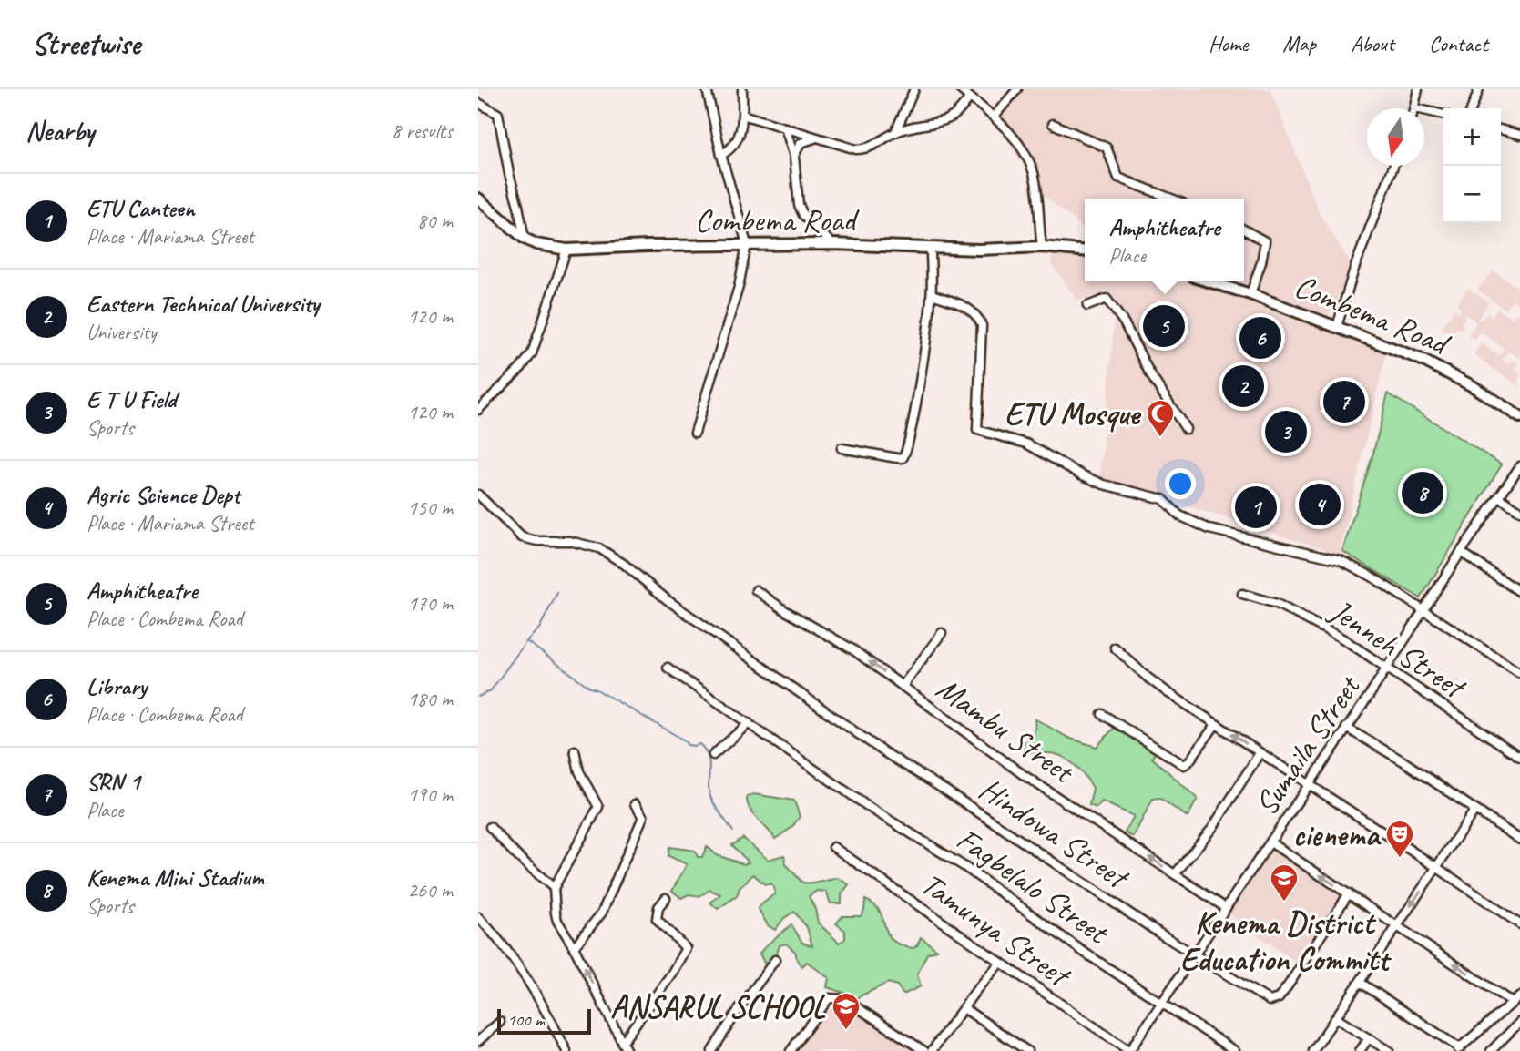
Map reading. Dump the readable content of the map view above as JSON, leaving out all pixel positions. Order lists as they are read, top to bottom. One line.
{"streets":{"street":["Combema Road","Jenneh Street","Mambu Street","Sumaila Street","Hindowa Street","Fagbelalo Street","Tamunya Street"]},"crossings":[["Jenneh Street","Sumaila Street"],["Mambu Street","Sumaila Street"],["Sumaila Street","Hindowa Street"],["Sumaila Street","Fagbelalo Street"],["Sumaila Street","Tamunya Street"]],"one_way":["Mambu Street"],"places":{"mosque":["ETU Mosque"],"theatre":["cienema"],"school or university":["Kenema District Education Committ","ANSARUL SCHOOL"]},"scale_bar":"100 m","north":"bottom","page":{"header":"Streetwise","nav":["Home","Map","About","Contact"],"heading":["Nearby","8 results"],"map_buttons":["+","−"],"list":[{"mark":"1","name":"ETU Canteen","note":"Place · Mariama Street","value":"80 m"},{"mark":"2","name":"Eastern Technical University","note":"University","value":"120 m"},{"mark":"3","name":"E T U Field","note":"Sports","value":"120 m"},{"mark":"4","name":"Agric Science Dept","note":"Place · Mariama Street","value":"150 m"},{"mark":"5","name":"Amphitheatre","note":"Place · Combema Road","value":"170 m"},{"mark":"6","name":"Library","note":"Place · Combema Road","value":"180 m"},{"mark":"7","name":"SRN 1","note":"Place","value":"190 m"},{"mark":"8","name":"Kenema Mini Stadium","note":"Sports","value":"260 m"}],"popup":["Amphitheatre","Place"],"pins":["5","6","2","7","3","8","4","1"],"scale":"100 m"}}
